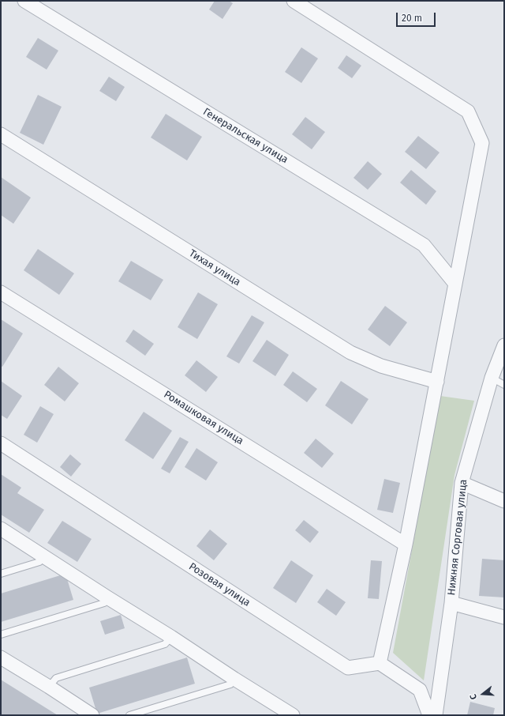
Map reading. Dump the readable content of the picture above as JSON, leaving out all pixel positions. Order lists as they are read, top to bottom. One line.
{"streets":{"street":["Генеральская улица","Тихая улица","Ромашковая улица","Нижняя Сорговая улица","Розовая улица"]},"scale_bar":"20 m","north":"left"}
